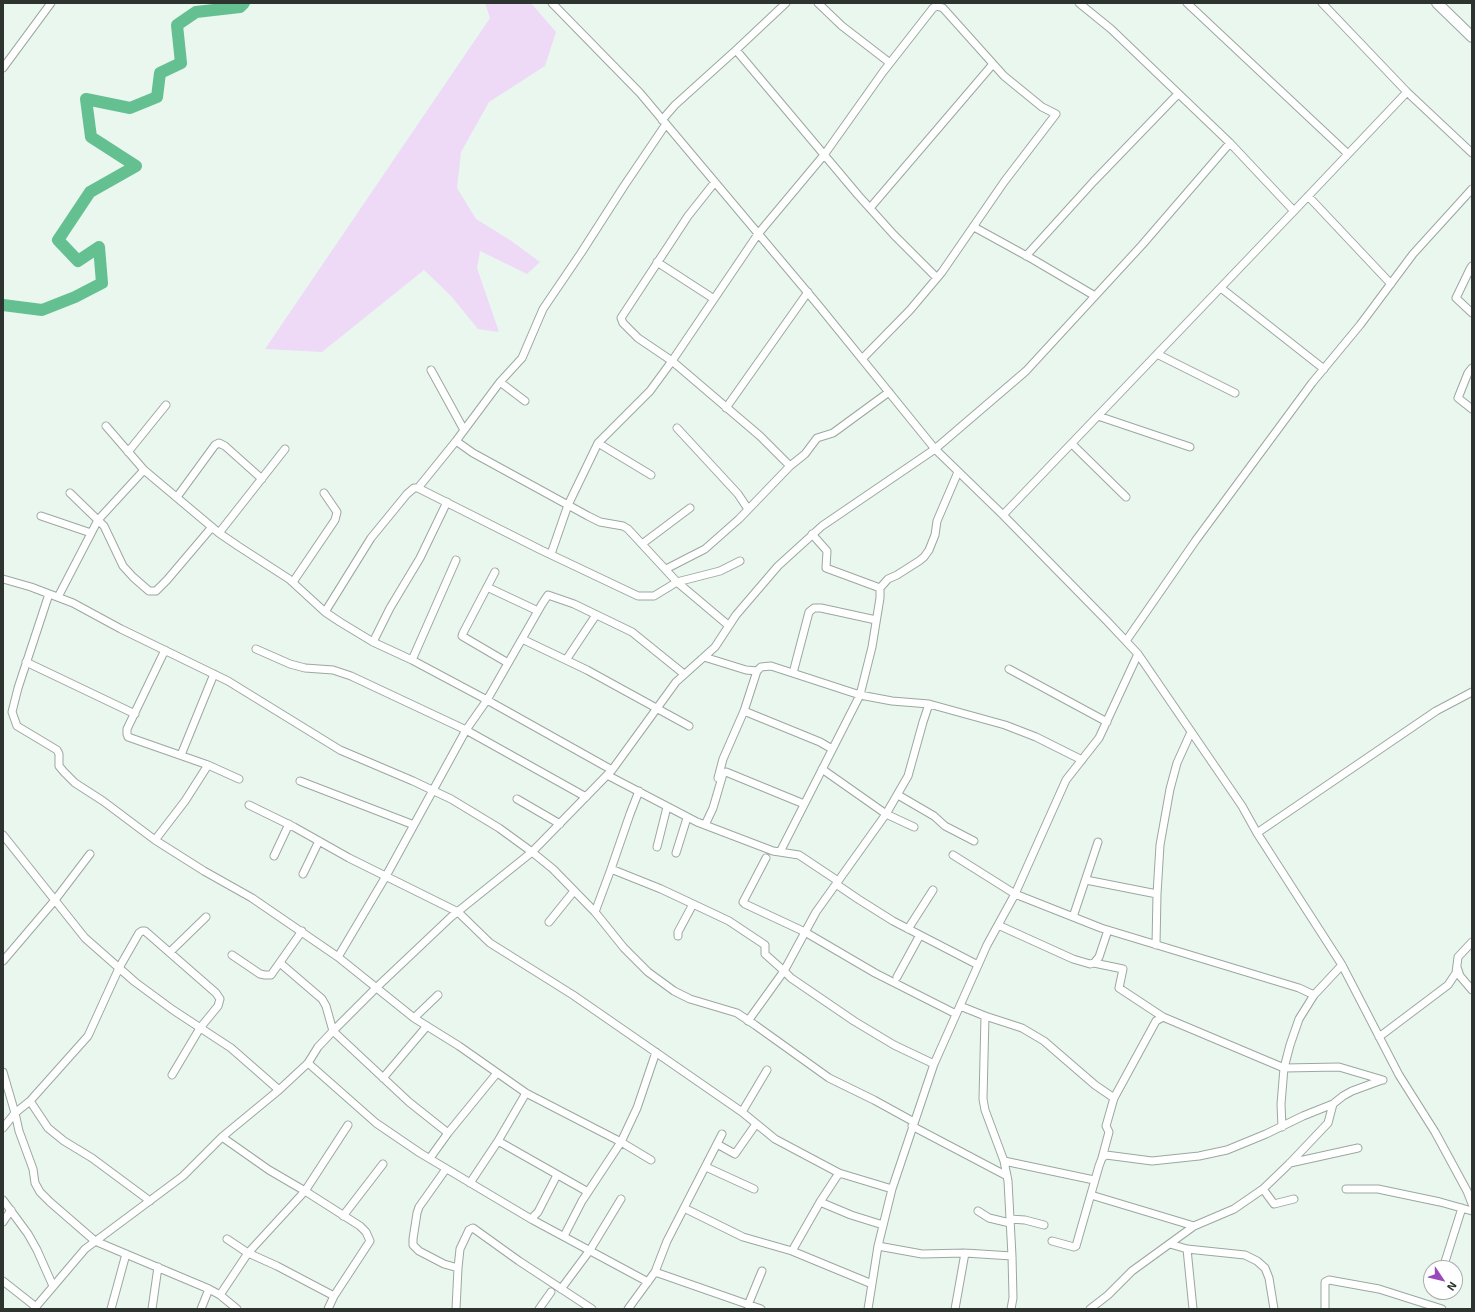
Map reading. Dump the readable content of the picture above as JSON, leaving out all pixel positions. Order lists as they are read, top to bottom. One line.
{"north":"bottom right"}
